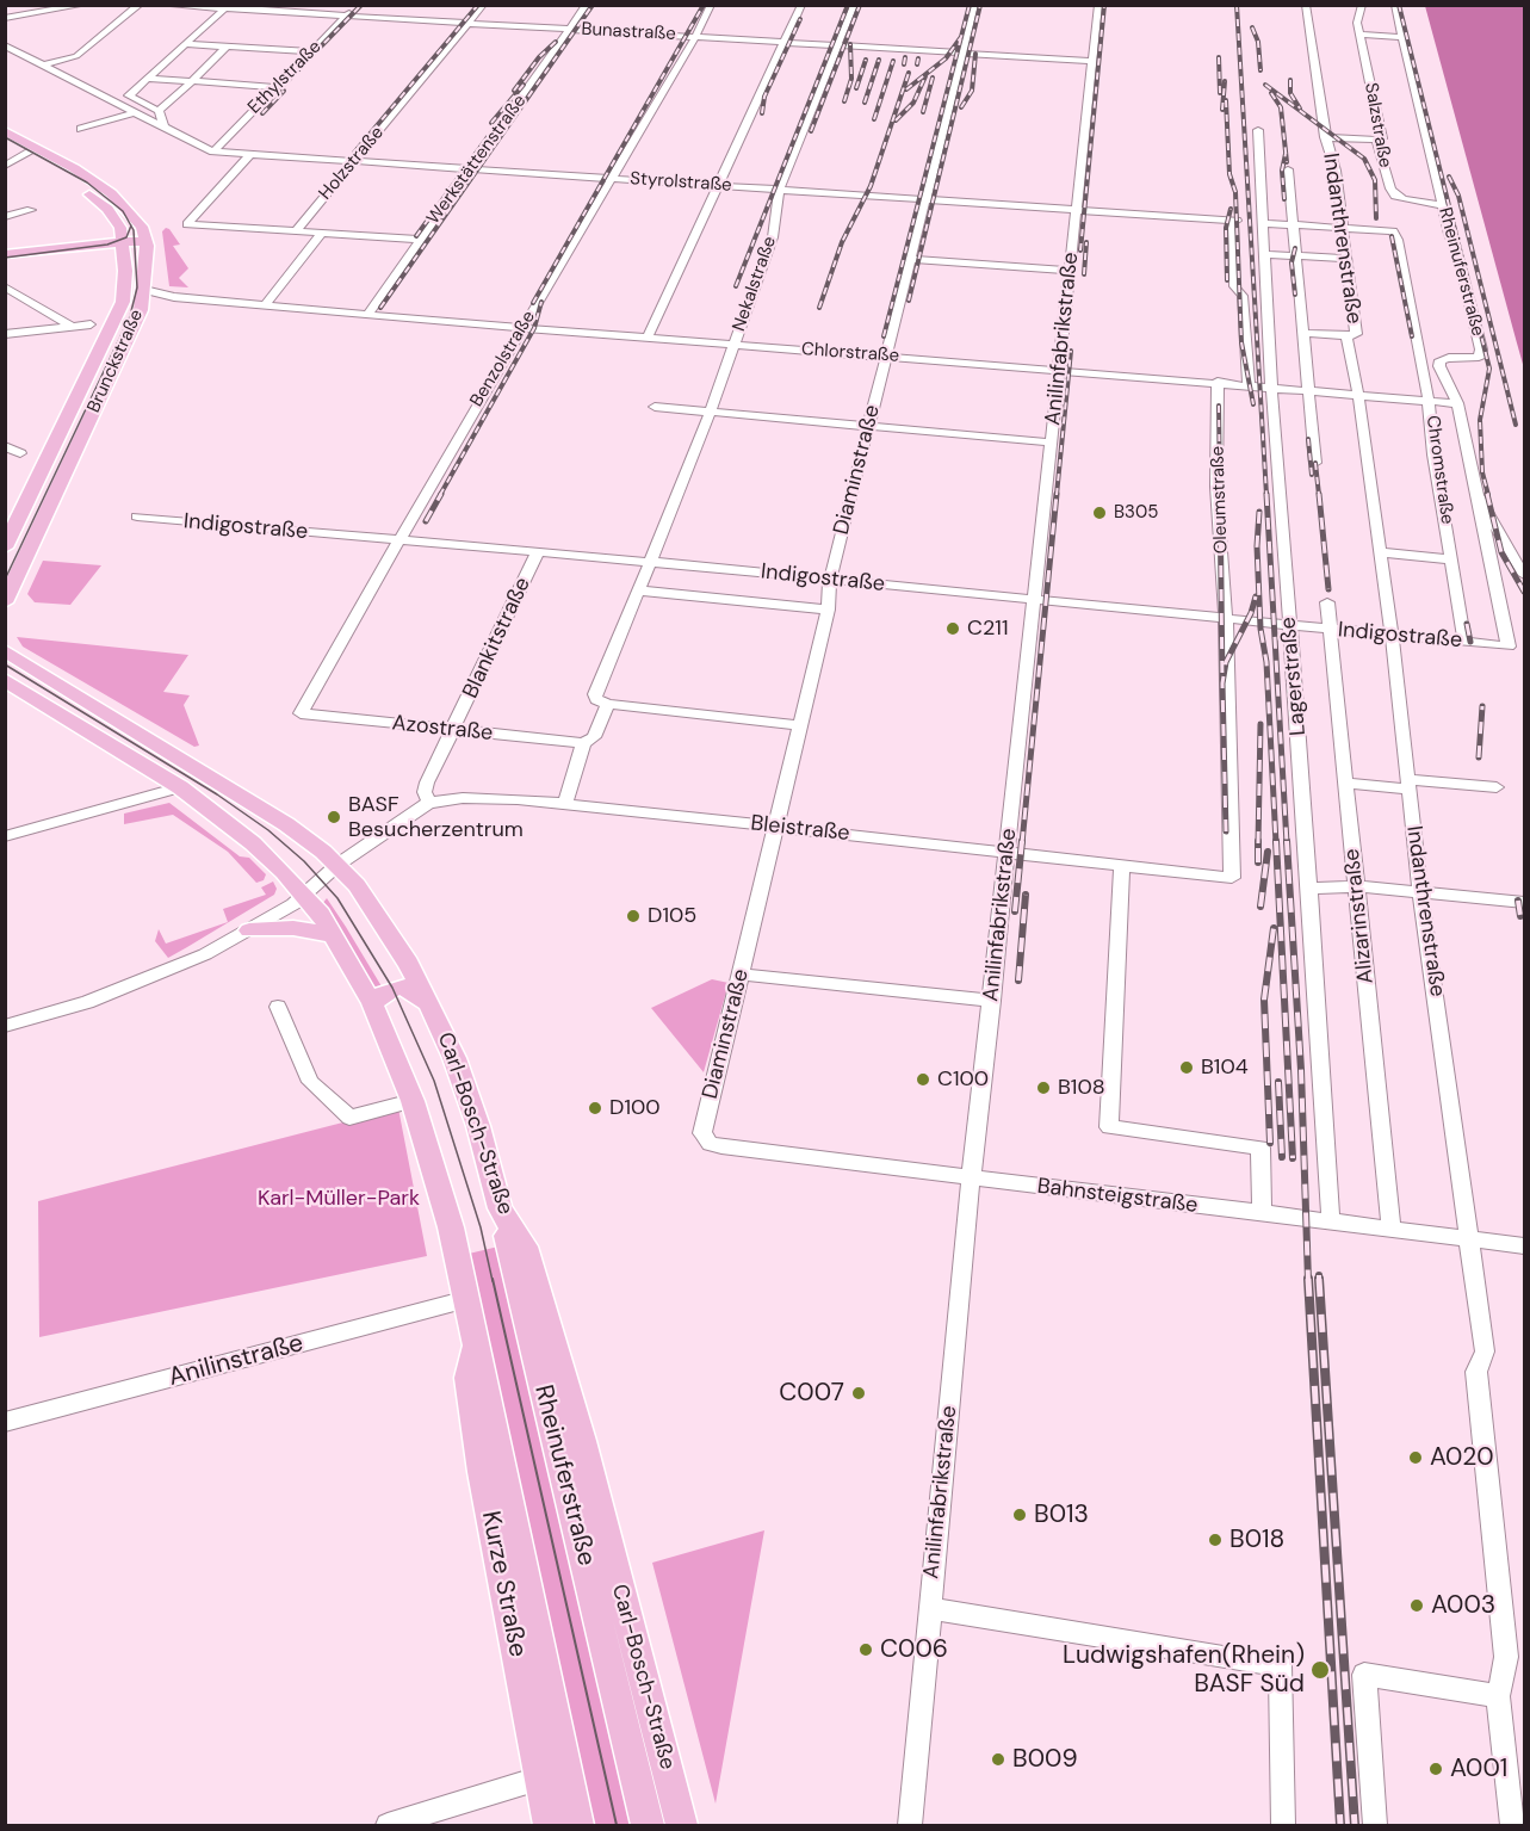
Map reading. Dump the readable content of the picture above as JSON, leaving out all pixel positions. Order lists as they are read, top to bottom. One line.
{"streets":{"main road":["Rheinuferstraße","Brunckstraße","Carl-Bosch-Straße","Kurze Straße"],"street":["Bunastraße","Ethylstraße","Salzstraße","Werkstättenstraße","Holzstraße","Styrolstraße","Indanthrenstraße","Nekalstraße","Anilinfabrikstraße","Chlorstraße","Benzolstraße","Diaminstraße","Chromstraße","Oleumstraße","Indigostraße","Blankitstraße","Lagerstraße","Azostraße","Bleistraße","Alizarinstraße","Bahnsteigstraße","Anilinstraße"]},"crossings":[["Bunastraße","Ethylstraße"],["Bunastraße","Werkstättenstraße"],["Bunastraße","Holzstraße"],["Bunastraße","Nekalstraße"],["Bunastraße","Anilinfabrikstraße"],["Bunastraße","Benzolstraße"],["Bunastraße","Diaminstraße"],["Ethylstraße","Styrolstraße"],["Salzstraße","Rheinuferstraße"],["Werkstättenstraße","Styrolstraße"],["Werkstättenstraße","Chlorstraße"],["Holzstraße","Styrolstraße"],["Holzstraße","Chlorstraße"],["Styrolstraße","Nekalstraße"],["Styrolstraße","Anilinfabrikstraße"],["Styrolstraße","Chlorstraße"],["Styrolstraße","Benzolstraße"],["Styrolstraße","Diaminstraße"],["Indanthrenstraße","Chlorstraße"],["Indanthrenstraße","Chromstraße"],["Indanthrenstraße","Indigostraße"],["Indanthrenstraße","Bahnsteigstraße"],["Rheinuferstraße","Chlorstraße"],["Rheinuferstraße","Indigostraße"],["Rheinuferstraße","Carl-Bosch-Straße"],["Nekalstraße","Chlorstraße"],["Nekalstraße","Indigostraße"],["Anilinfabrikstraße","Chlorstraße"],["Anilinfabrikstraße","Indigostraße"],["Anilinfabrikstraße","Bleistraße"],["Anilinfabrikstraße","Bahnsteigstraße"],["Chlorstraße","Benzolstraße"],["Chlorstraße","Diaminstraße"],["Chlorstraße","Chromstraße"],["Chlorstraße","Oleumstraße"],["Chlorstraße","Lagerstraße"],["Benzolstraße","Indigostraße"],["Benzolstraße","Azostraße"],["Diaminstraße","Indigostraße"],["Diaminstraße","Bleistraße"],["Diaminstraße","Bahnsteigstraße"],["Chromstraße","Indigostraße"],["Oleumstraße","Indigostraße"],["Oleumstraße","Bleistraße"],["Indigostraße","Blankitstraße"],["Indigostraße","Lagerstraße"],["Indigostraße","Alizarinstraße"],["Blankitstraße","Azostraße"],["Blankitstraße","Bleistraße"],["Lagerstraße","Bahnsteigstraße"],["Bleistraße","Carl-Bosch-Straße"],["Alizarinstraße","Bahnsteigstraße"]],"parks":["Karl-Müller-Park"],"places":["B305","C211","BASF Besucherzentrum","D105","B104","C100","B108","D100","C007","A020","B013","B018","A003","C006","Ludwigshafen(Rhein) BASF Süd","B009","A001"]}
